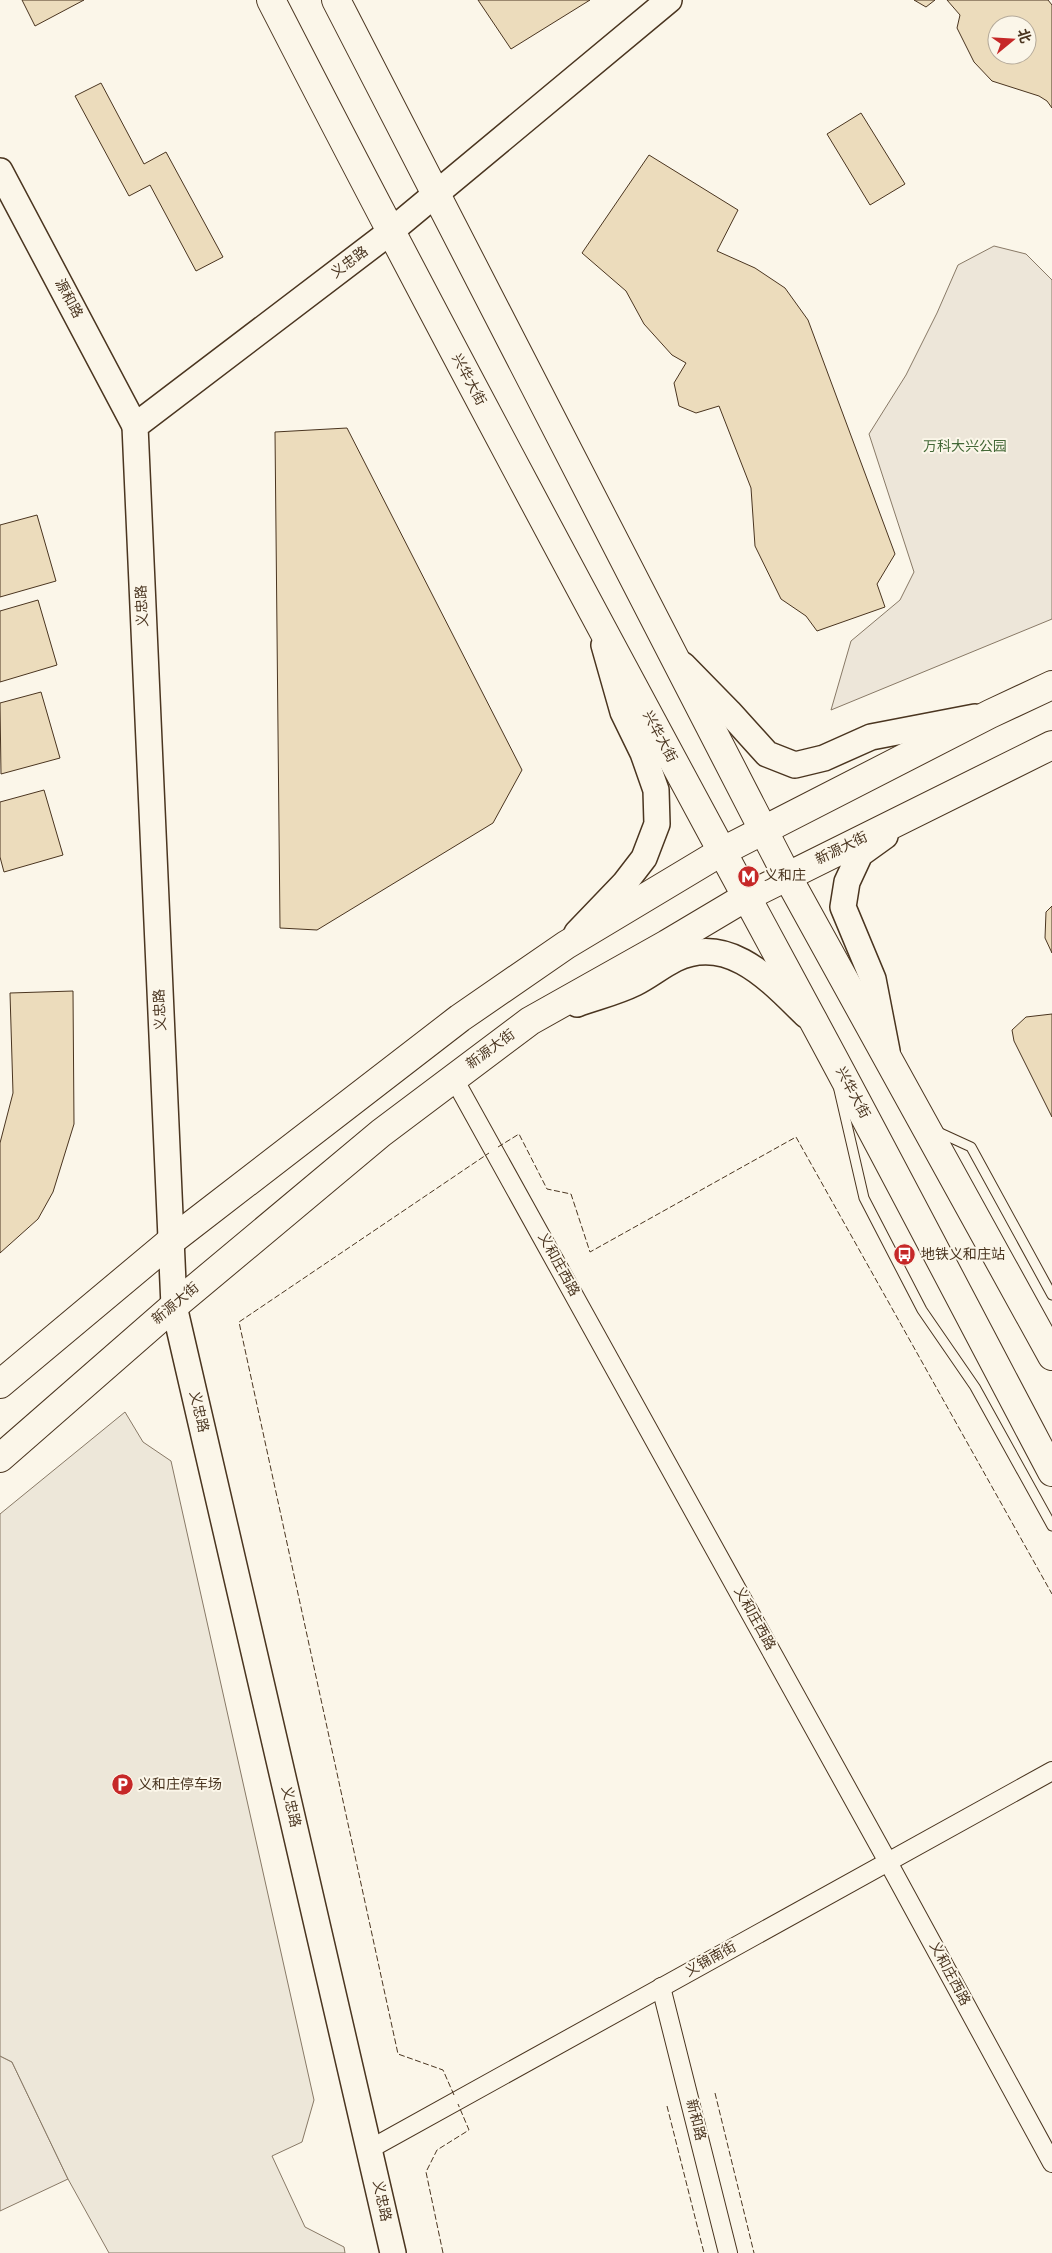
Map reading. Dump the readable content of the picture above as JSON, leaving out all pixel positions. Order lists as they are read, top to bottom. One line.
{"streets":{"main road":["兴华大街","新源大街"],"street":["义忠路","源和路","义和庄西路","义锦南街","新和路"]},"crossings":[["义忠路","源和路"],["义忠路","兴华大街"],["义忠路","新源大街"],["义忠路","义锦南街"],["兴华大街","新源大街"],["新源大街","义和庄西路"],["义和庄西路","义锦南街"],["义锦南街","新和路"]],"parks":["万科大兴公园"],"places":{"metro station":["义和庄"],"bus stop":["地铁义和庄站"],"parking":["义和庄停车场"]},"north":"right"}
